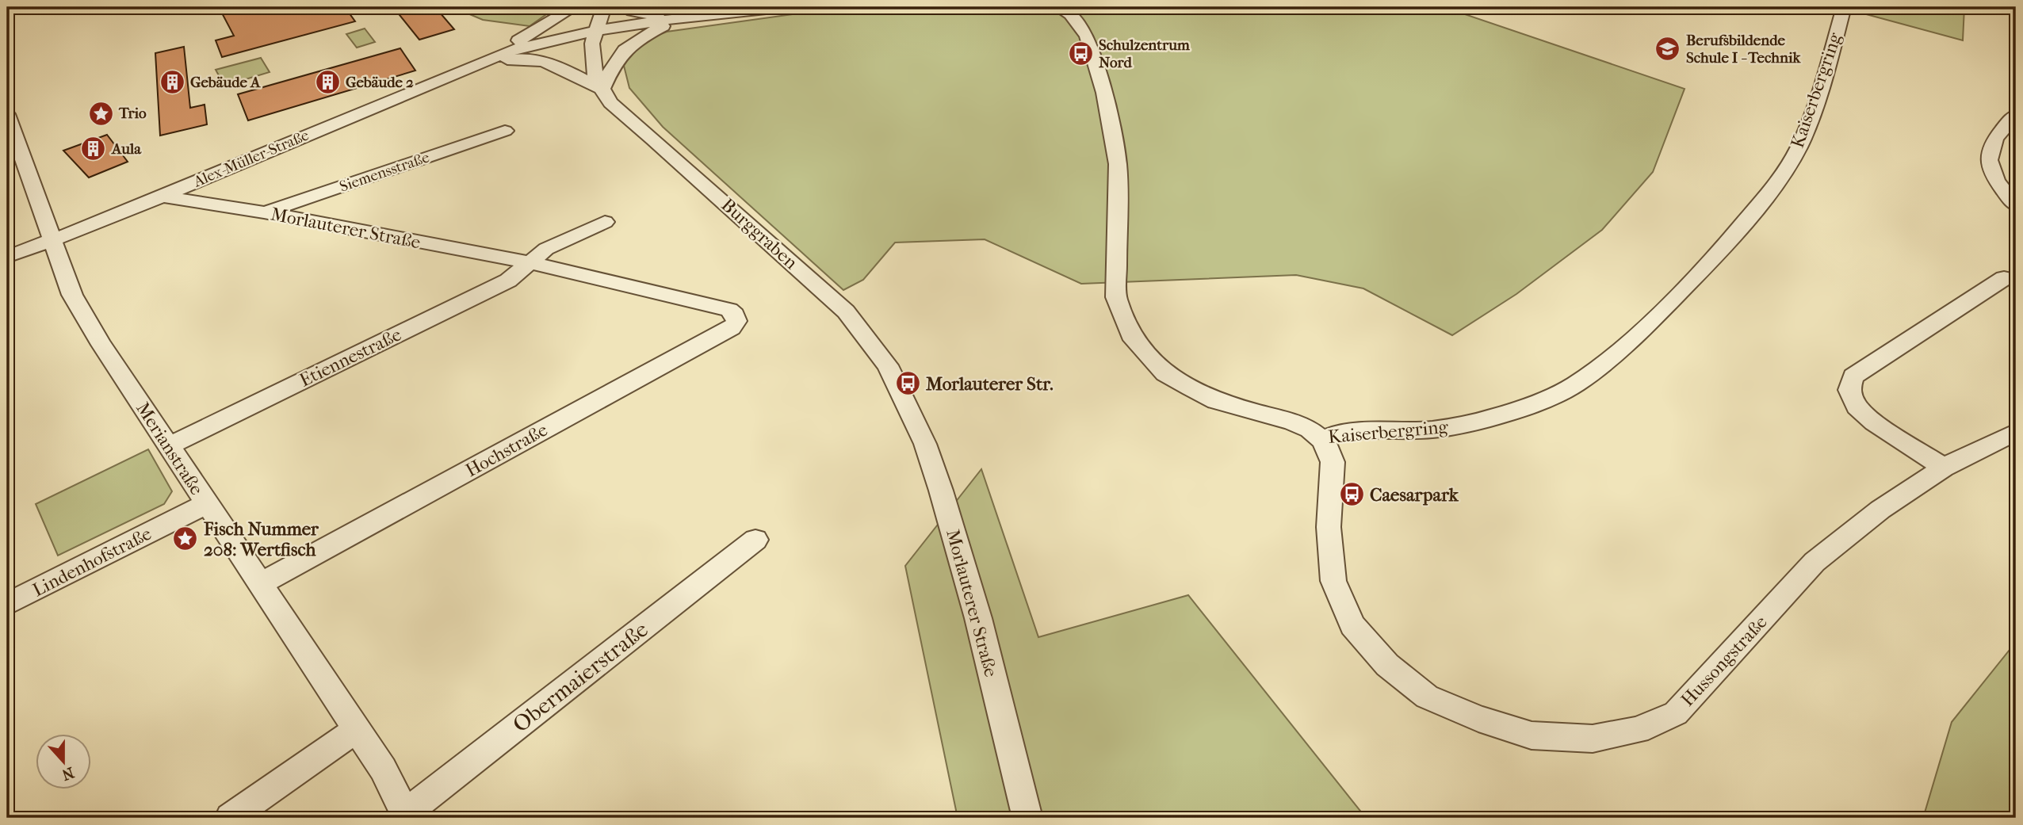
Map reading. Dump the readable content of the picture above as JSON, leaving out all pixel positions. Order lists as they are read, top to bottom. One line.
{"streets":{"street":["Kaiserbergring","Alex-Müller-Straße","Siemensstraße","Morlauterer Straße","Burggraben","Etiennestraße","Merianstraße","Hochstraße","Lindenhofstraße","Hussongstraße","Obermaierstraße"]},"crossings":[["Kaiserbergring","Hussongstraße"],["Alex-Müller-Straße","Morlauterer Straße"],["Alex-Müller-Straße","Burggraben"],["Alex-Müller-Straße","Merianstraße"],["Siemensstraße","Morlauterer Straße"],["Morlauterer Straße","Burggraben"],["Morlauterer Straße","Etiennestraße"],["Morlauterer Straße","Hochstraße"],["Etiennestraße","Merianstraße"],["Merianstraße","Hochstraße"],["Merianstraße","Lindenhofstraße"],["Merianstraße","Obermaierstraße"]],"places":{"school or university":["Berufsbildende Schule I - Technik"],"bus stop":["Schulzentrum Nord","Morlauterer Str.","Caesarpark"],"building":["Gebäude A","Gebäude 2","Aula"],"place":["Trio","Fisch Nummer 208: Wertfisch"]},"north":"bottom"}
